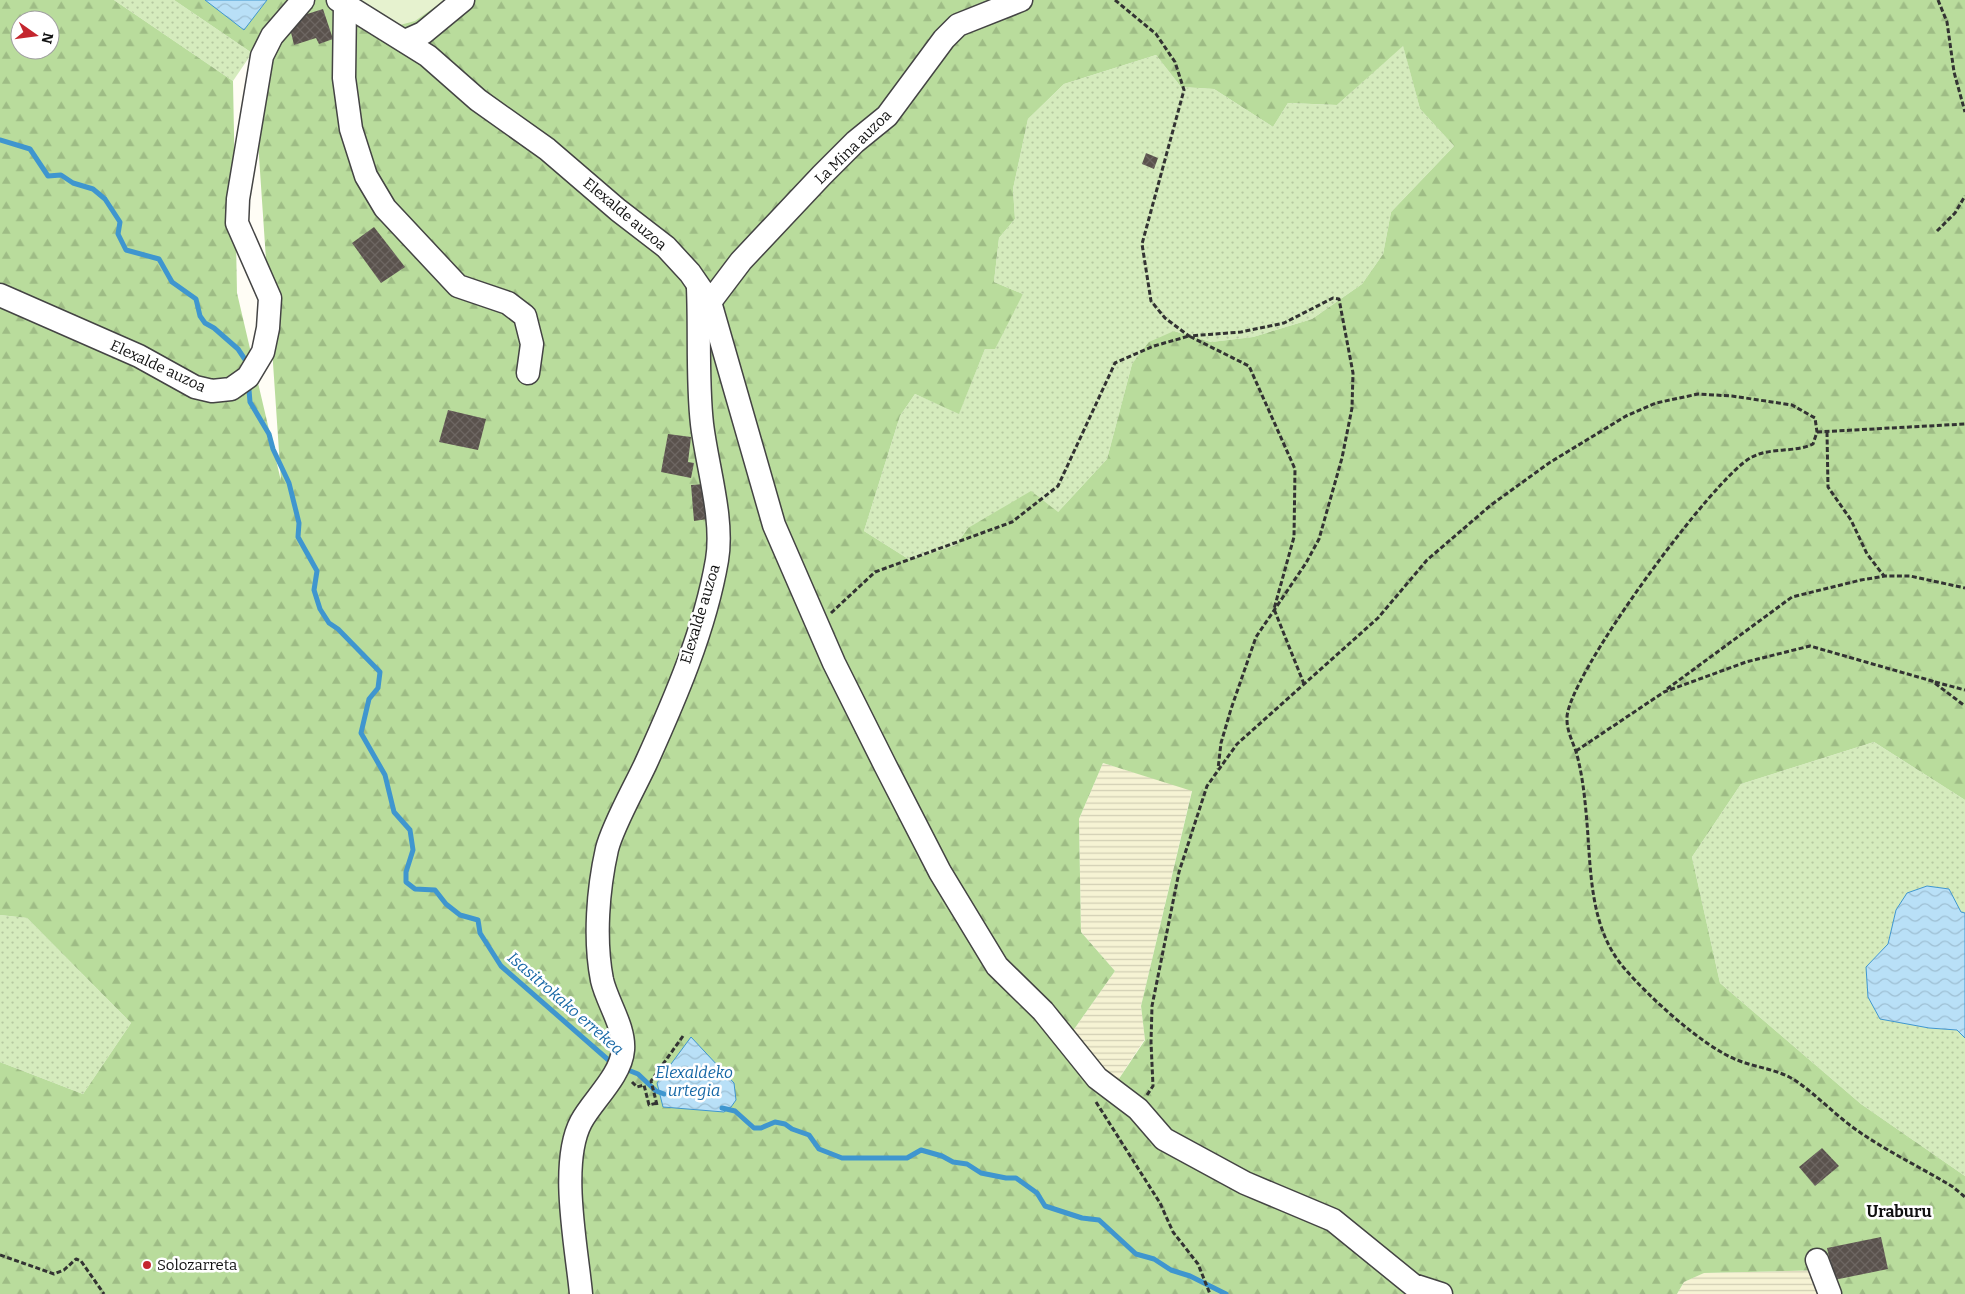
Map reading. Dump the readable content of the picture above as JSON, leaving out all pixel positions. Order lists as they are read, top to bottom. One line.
{"streets":{"street":["La Mina auzoa","Elexalde auzoa"]},"crossings":[["La Mina auzoa","Elexalde auzoa"]],"districts":["Uraburu"],"water":["Isasitrokako errekea","Elexaldeko urtegia"],"places":["Solozarreta"],"north":"right"}
